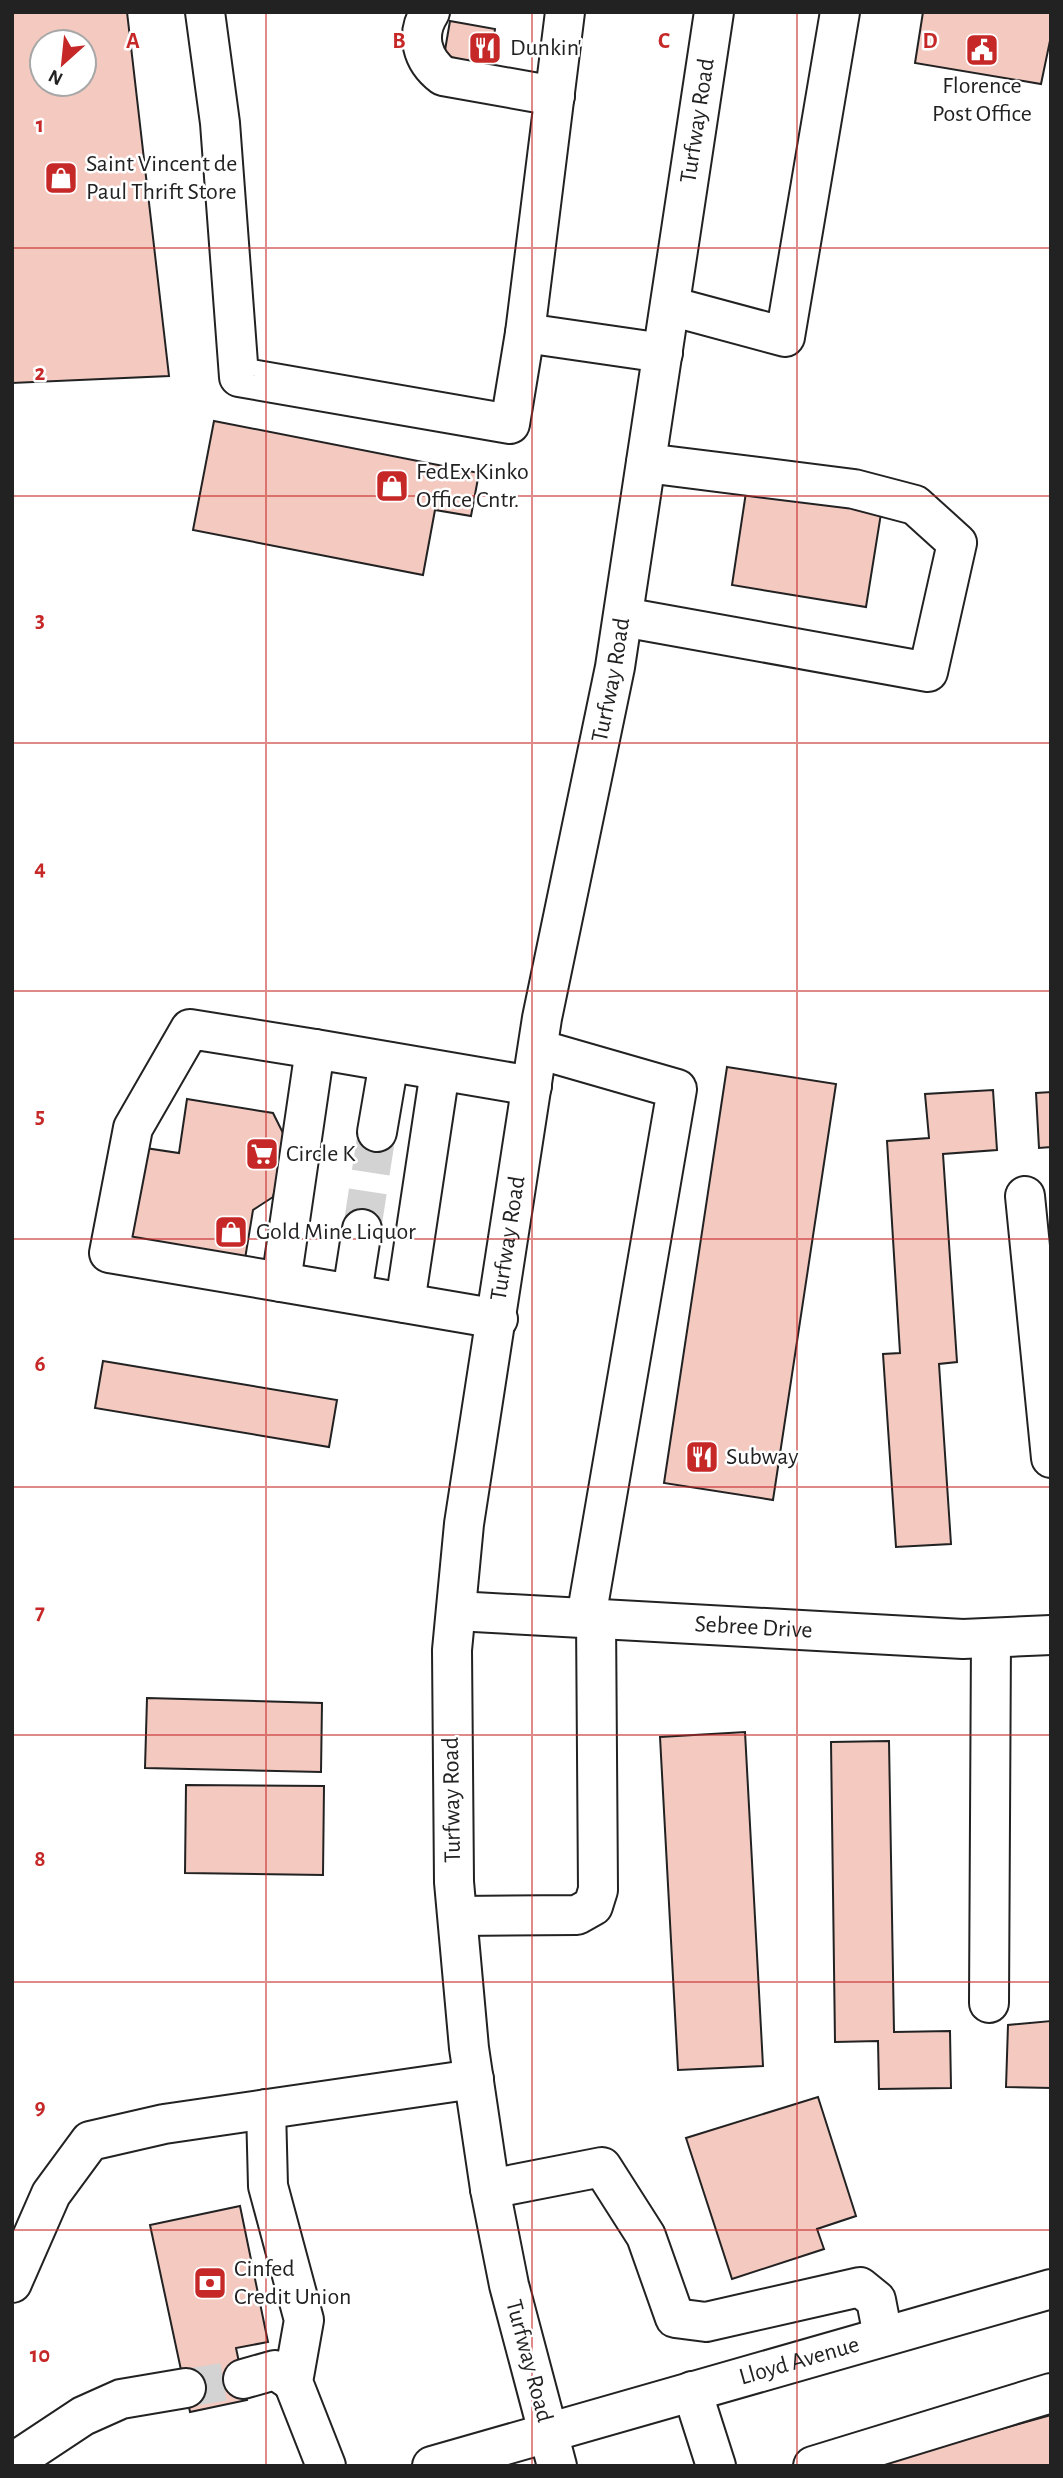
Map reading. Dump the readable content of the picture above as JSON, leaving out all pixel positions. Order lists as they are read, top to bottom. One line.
{"streets":{"main road":["Turfway Road","Sebree Drive","Lloyd Avenue"]},"crossings":[["Turfway Road","Sebree Drive"],["Turfway Road","Lloyd Avenue"]],"places":{"restaurant":["Dunkin'","Subway"],"public building":["Florence Post Office"],"shop":["Saint Vincent de Paul Thrift Store","FedEx Kinko Office Cntr.","Gold Mine Liquor"],"supermarket":["Circle K"],"bank":["Cinfed Credit Union"]},"north":"bottom left","grid":{"columns":["A","B","C","D"],"rows":["1","2","3","4","5","6","7","8","9","10"]}}
